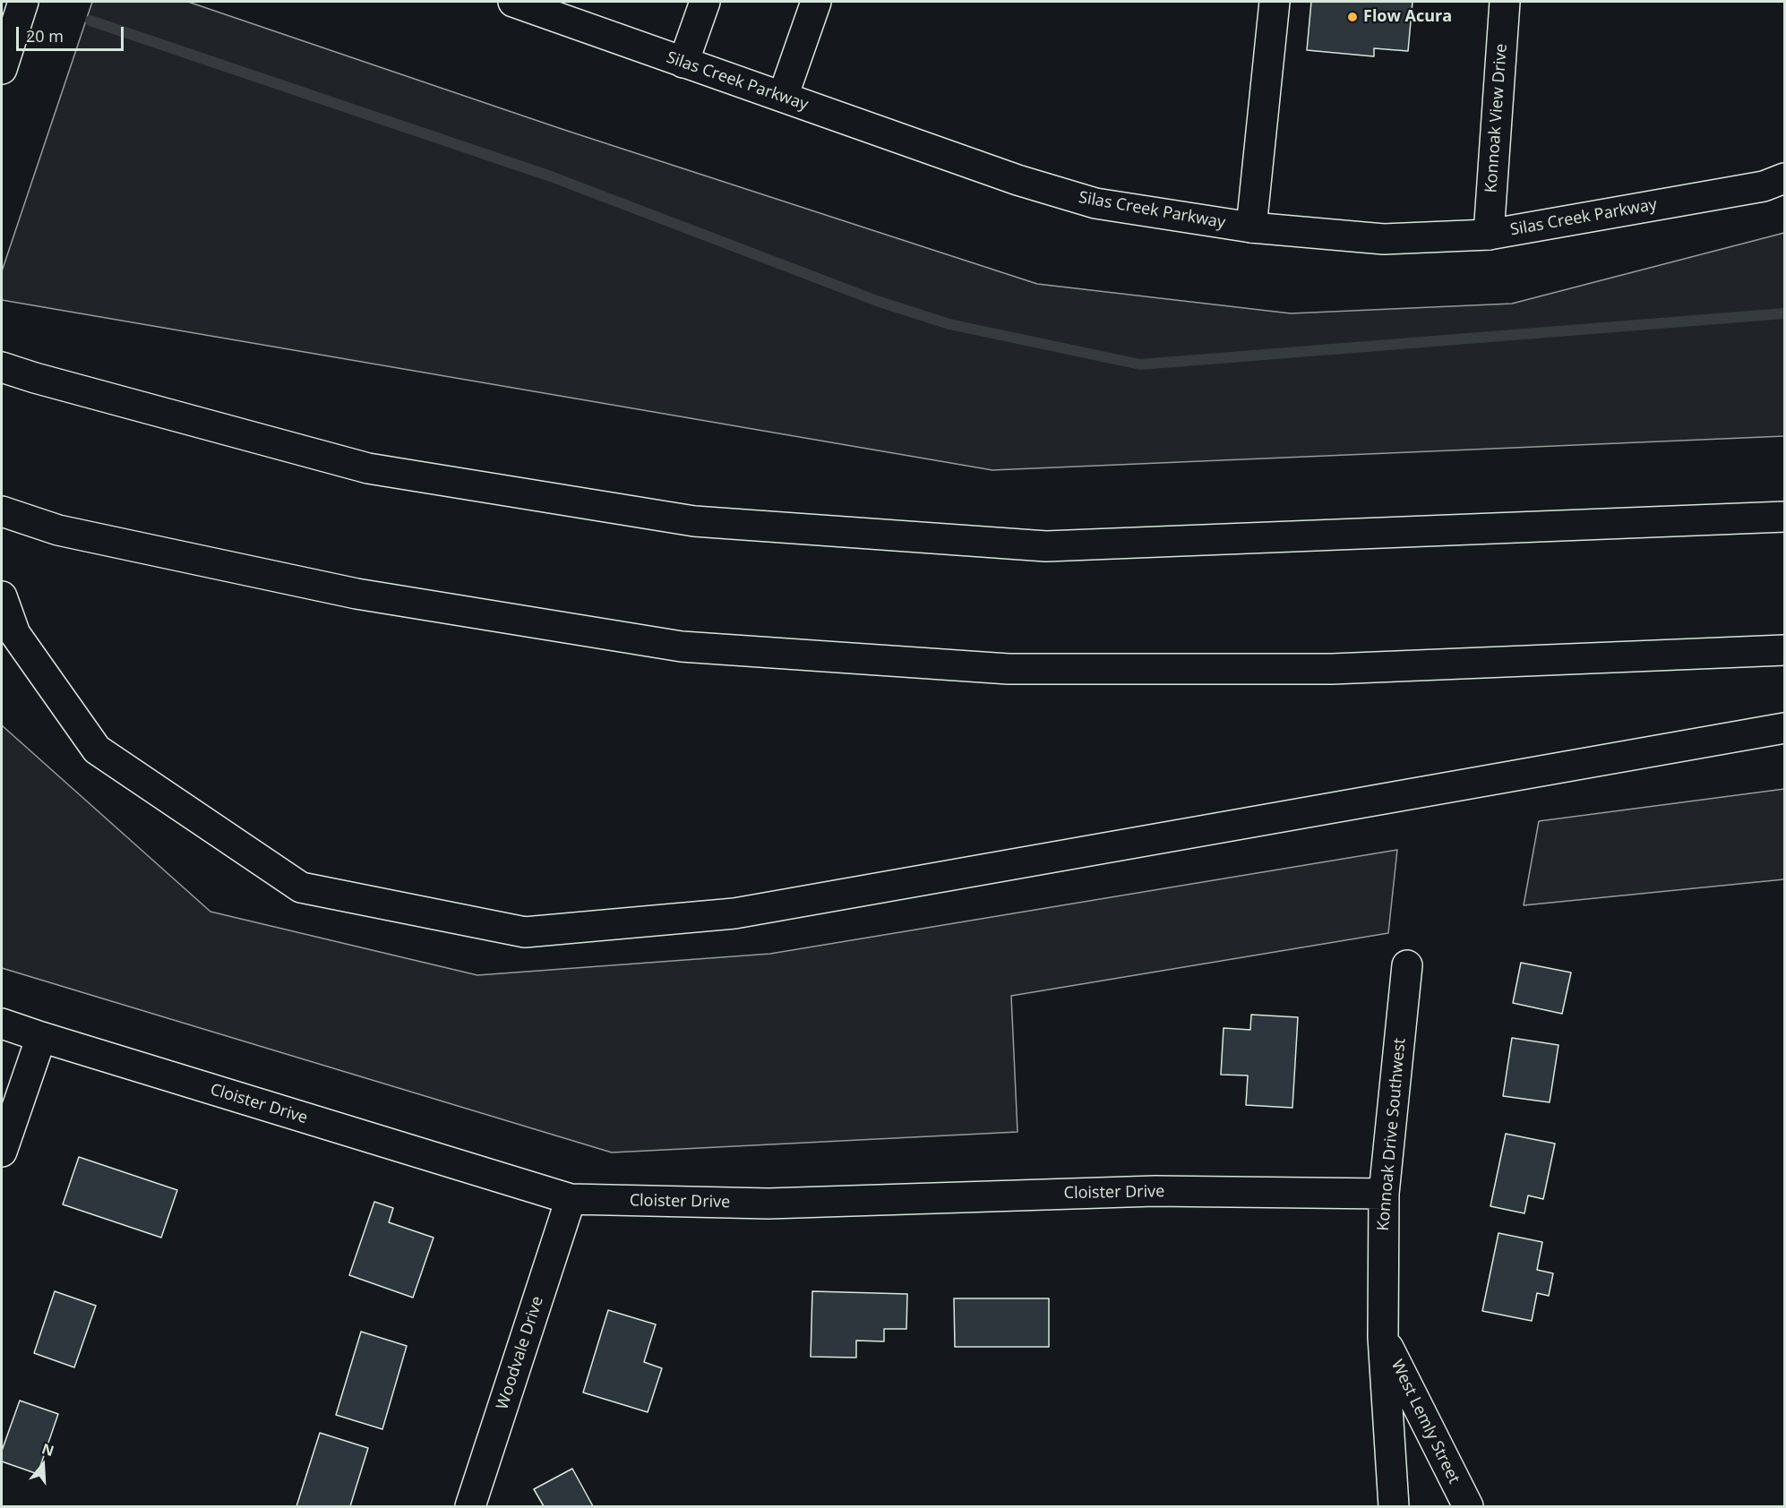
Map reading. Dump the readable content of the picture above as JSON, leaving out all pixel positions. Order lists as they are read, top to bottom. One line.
{"streets":{"main road":["Silas Creek Parkway","Konnoak View Drive","Cloister Drive","Konnoak Drive Southwest","Woodvale Drive","West Lemly Street"]},"crossings":[["Silas Creek Parkway","Konnoak View Drive"],["Cloister Drive","Konnoak Drive Southwest"],["Cloister Drive","Woodvale Drive"],["Konnoak Drive Southwest","West Lemly Street"]],"places":["Flow Acura"],"scale_bar":"20 m","north":"top"}
